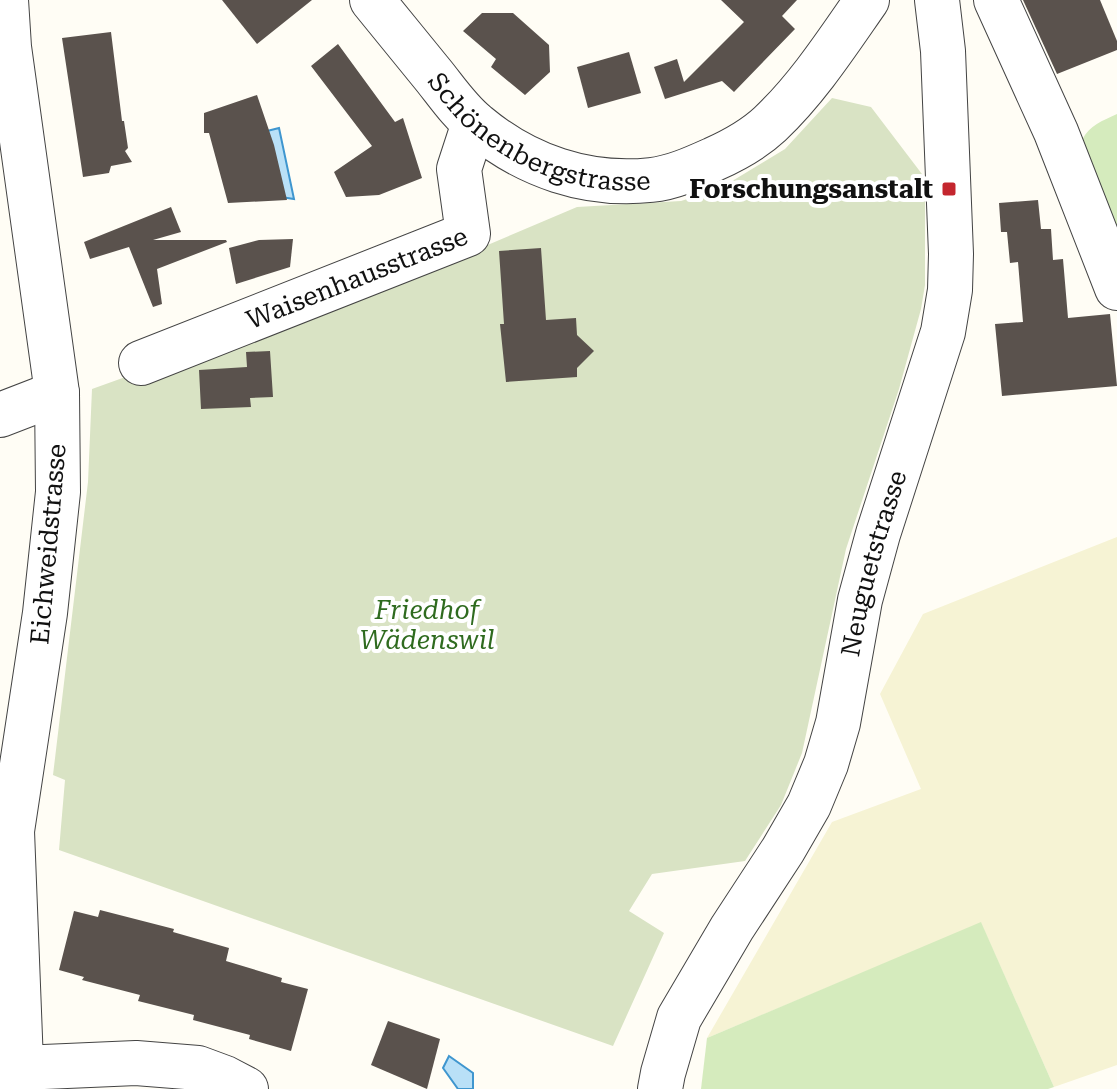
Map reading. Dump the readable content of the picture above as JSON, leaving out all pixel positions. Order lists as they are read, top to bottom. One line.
{"streets":{"street":["Schönenbergstrasse","Waisenhausstrasse","Eichweidstrasse","Neuguetstrasse"]},"crossings":[["Schönenbergstrasse","Waisenhausstrasse"]],"parks":["Friedhof Wädenswil"],"places":{"transit":["Forschungsanstalt"]}}
